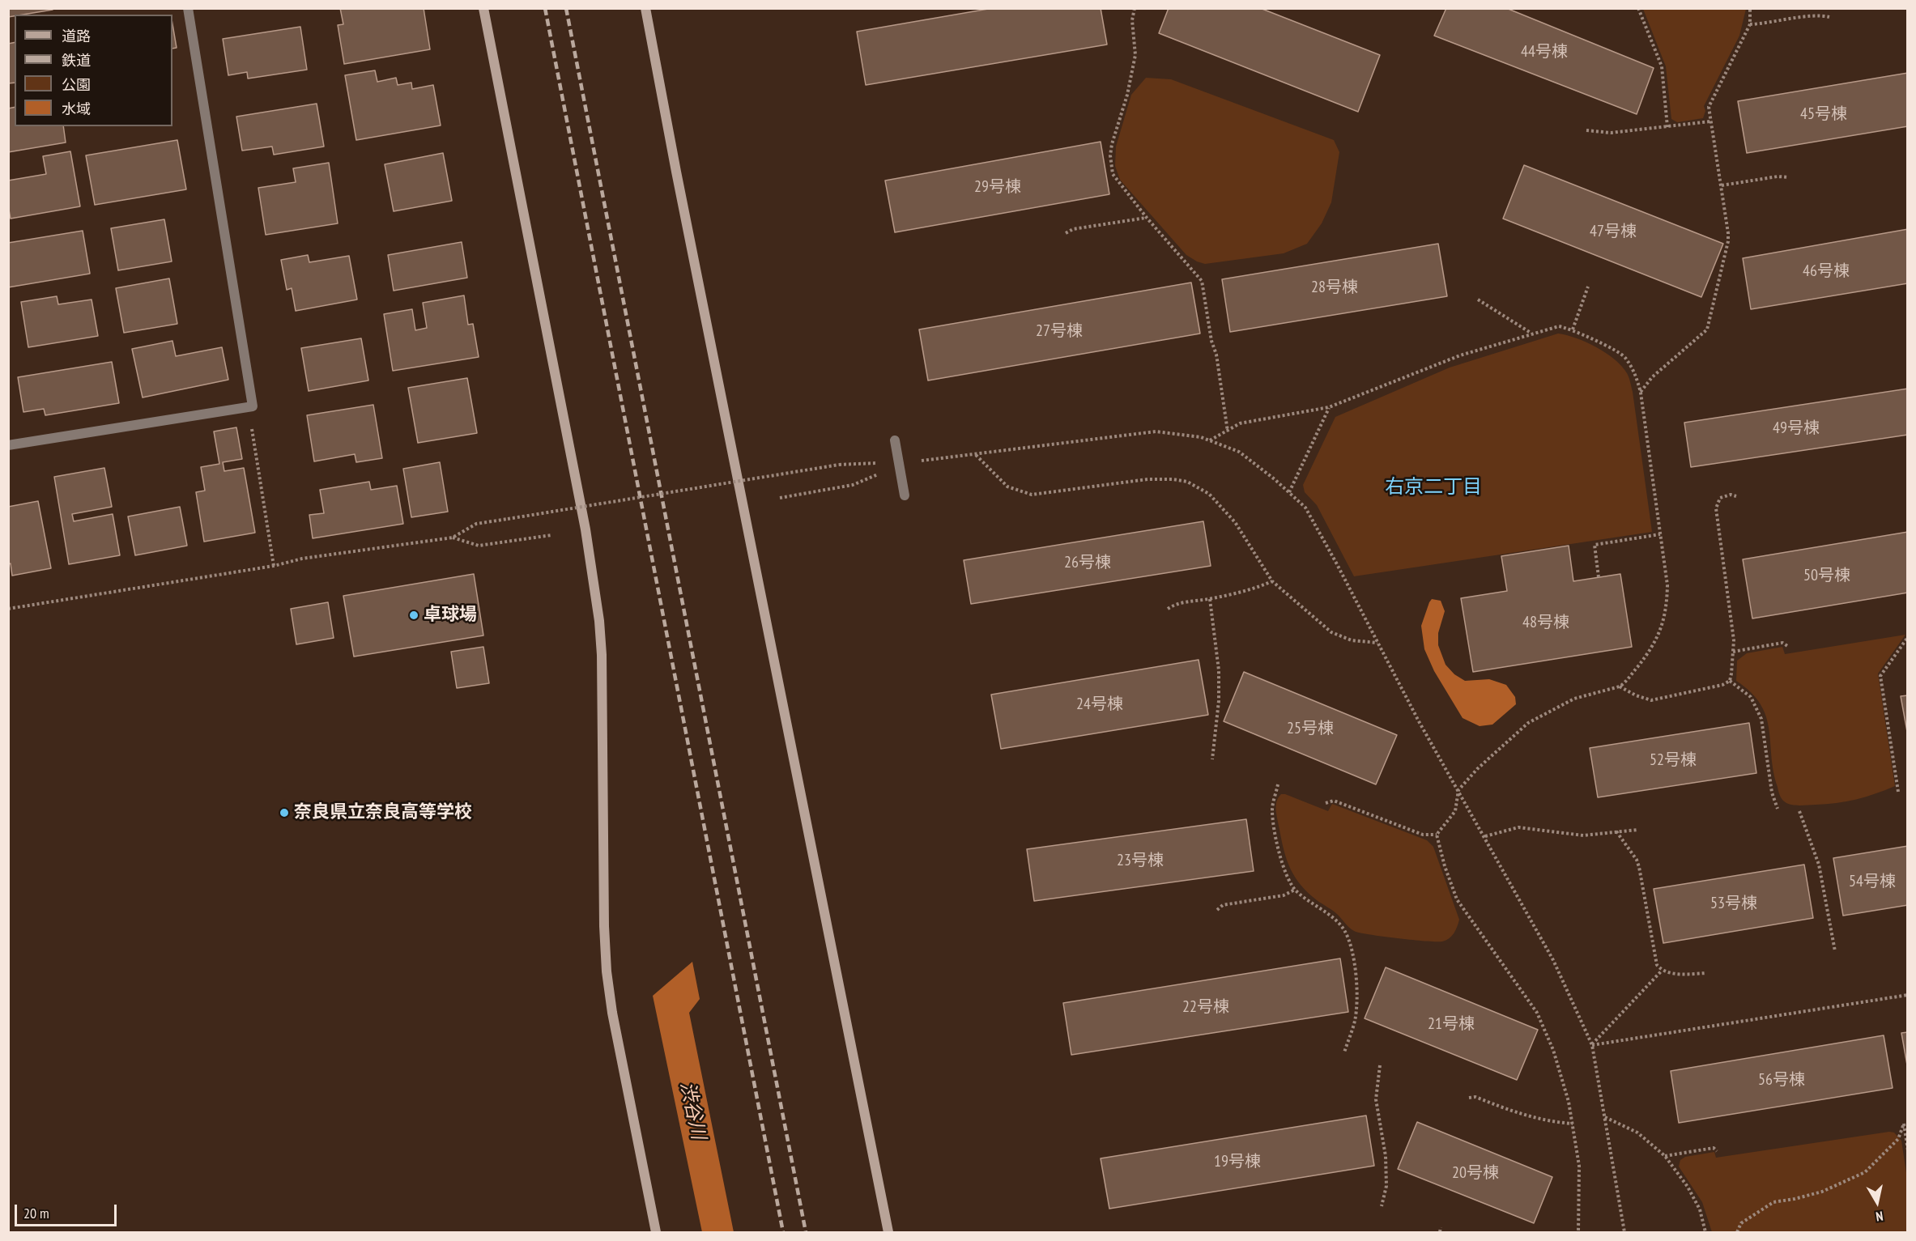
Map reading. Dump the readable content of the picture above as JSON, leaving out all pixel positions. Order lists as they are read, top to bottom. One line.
{"districts":["右京二丁目"],"water":["渋谷川"],"places":["卓球場","奈良県立奈良高等学校"],"house_numbers":["44号棟","45号棟","29号棟","47号棟","46号棟","28号棟","27号棟","49号棟","26号棟","50号棟","48号棟","24号棟","25号棟","52号棟","23号棟","54号棟","53号棟","22号棟","21号棟","56号棟","19号棟","20号棟"],"legend":["道路","鉄道","公園","水域"],"scale_bar":"20 m","north":"bottom"}
